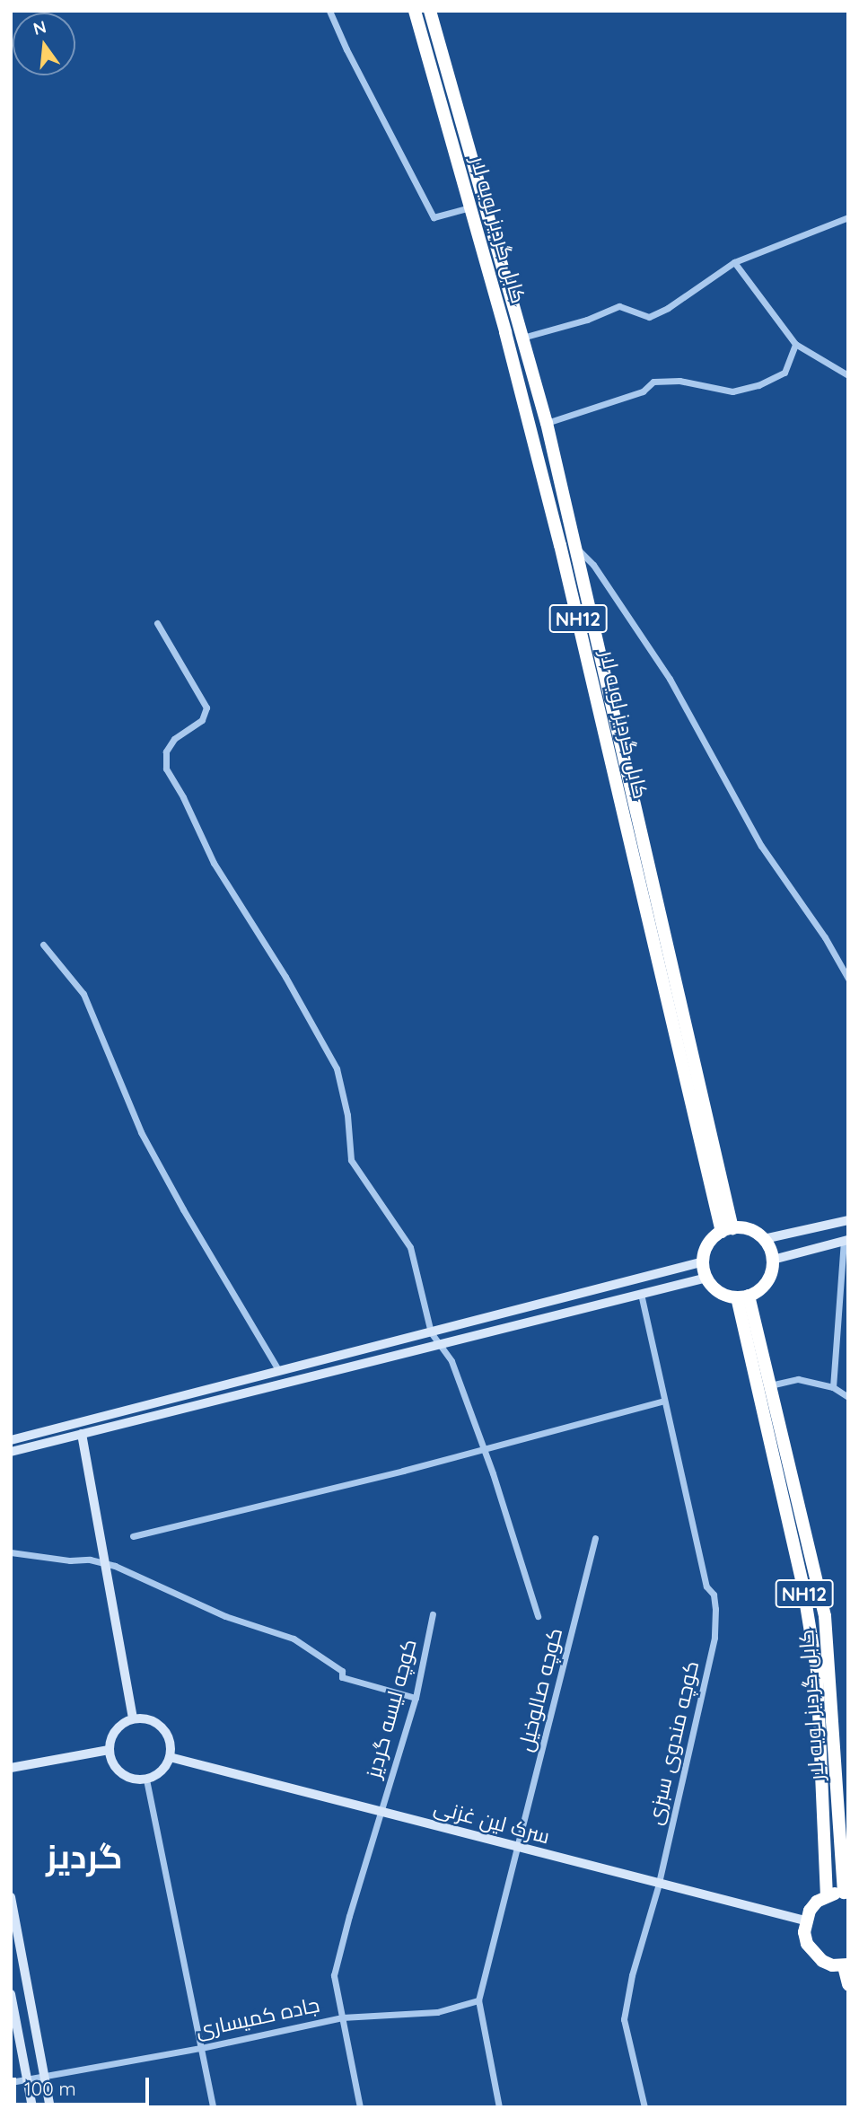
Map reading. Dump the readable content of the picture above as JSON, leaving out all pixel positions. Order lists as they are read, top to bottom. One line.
{"streets":{"highway":["کابل گردیز لویه لار","NH12"],"street":["کوچه صالوخیل","کوچه لیسه گردیز","کوچه مندوی سبزی","سرک لین غزنی","جاده کمیساری"]},"crossings":[["کابل گردیز لویه لار","NH12"],["کوچه صالوخیل","سرک لین غزنی"],["کوچه صالوخیل","جاده کمیساری"],["کوچه لیسه گردیز","سرک لین غزنی"],["کوچه لیسه گردیز","جاده کمیساری"],["کوچه مندوی سبزی","سرک لین غزنی"]],"districts":["گردیز"],"scale_bar":"100 m","north":"top"}
